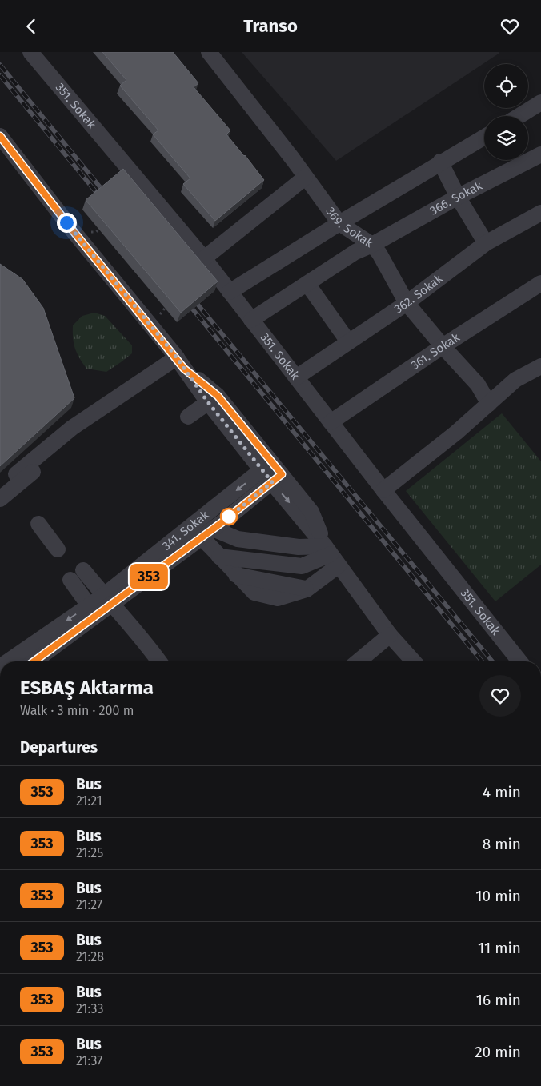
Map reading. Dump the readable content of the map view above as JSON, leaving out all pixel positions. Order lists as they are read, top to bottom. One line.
{"streets":{"street":["351. Sokak","366. Sokak","369. Sokak","362. Sokak","361. Sokak","341. Sokak"]},"crossings":[["351. Sokak","366. Sokak"],["351. Sokak","362. Sokak"],["351. Sokak","361. Sokak"],["366. Sokak","369. Sokak"],["369. Sokak","362. Sokak"],["369. Sokak","361. Sokak"]],"lines":["bus line 353"],"page":{"header":"Transo","on_map":"353","heading":[["ESBAŞ Aktarma","Walk · 3 min · 200 m"],"Departures"],"list":[{"mark":"353","name":"Bus","note":"21:21","value":"4 min"},{"mark":"353","name":"Bus","note":"21:25","value":"8 min"},{"mark":"353","name":"Bus","note":"21:27","value":"10 min"},{"mark":"353","name":"Bus","note":"21:28","value":"11 min"},{"mark":"353","name":"Bus","note":"21:33","value":"16 min"},{"mark":"353","name":"Bus","note":"21:37","value":"20 min"}]}}
